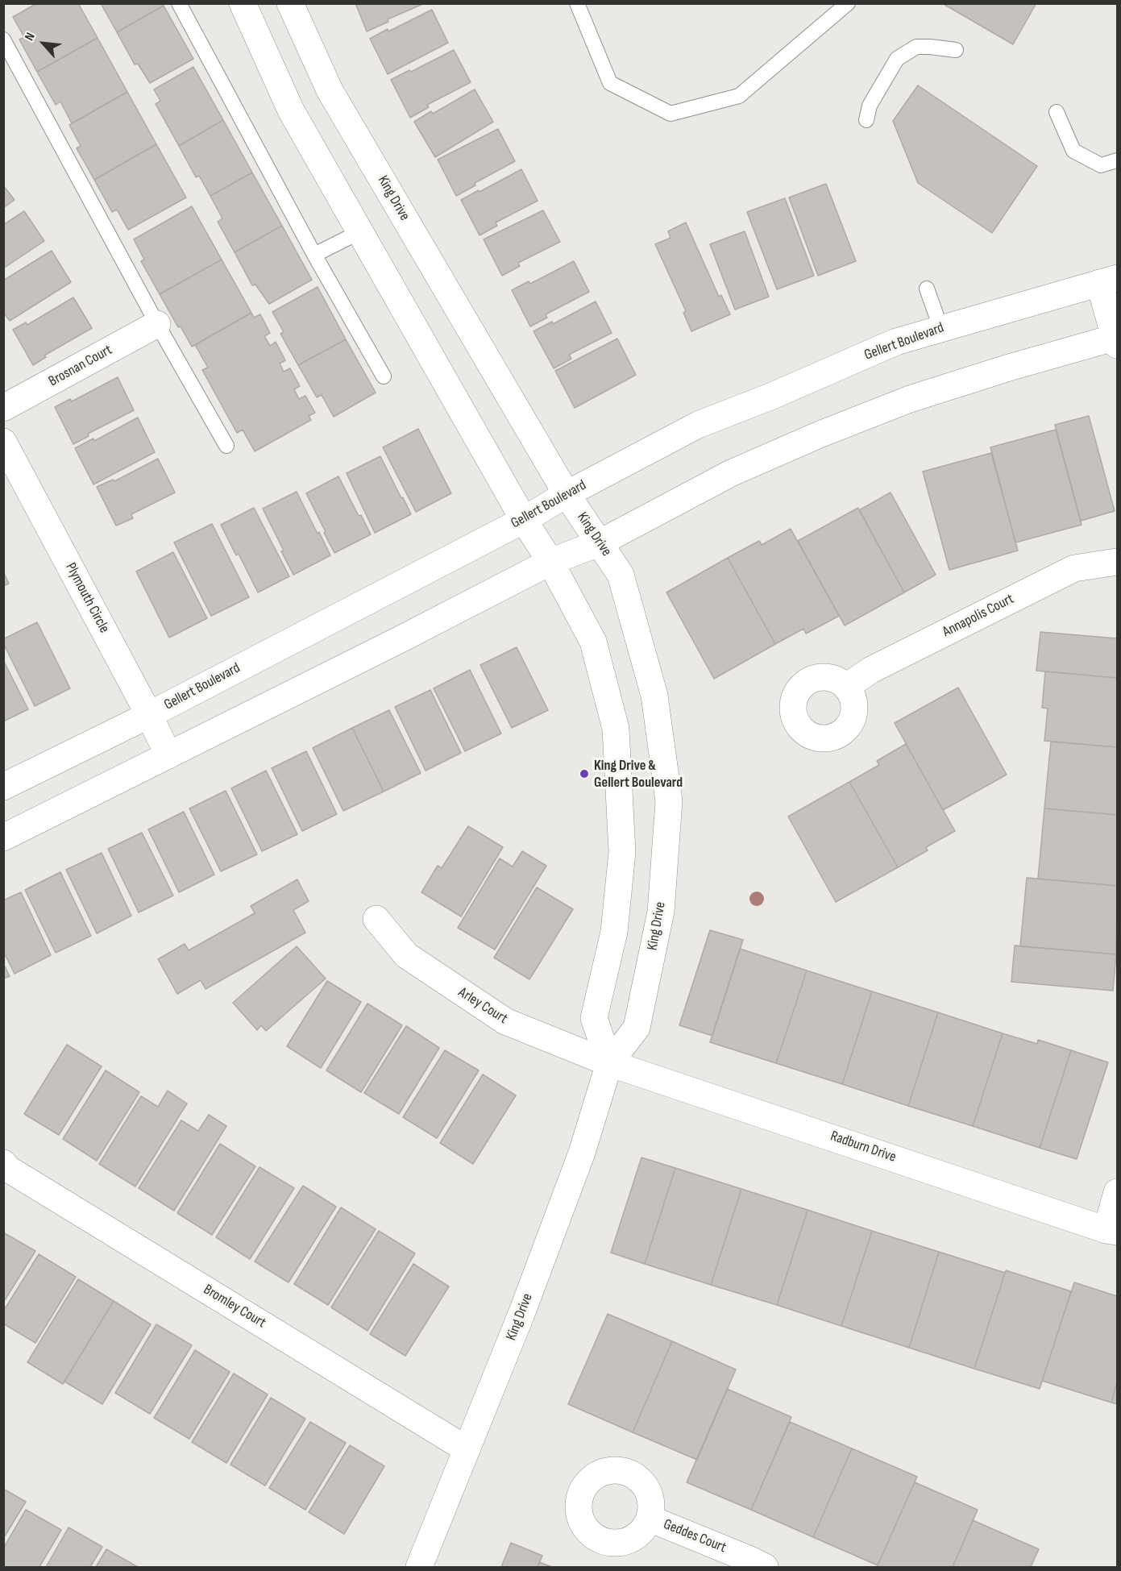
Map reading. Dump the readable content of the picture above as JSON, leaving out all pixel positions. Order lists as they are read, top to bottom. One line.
{"streets":{"street":["King Drive","Gellert Boulevard","Brosnan Court","Plymouth Circle","Annapolis Court","Arley Court","Radburn Drive","Bromley Court","Geddes Court"]},"crossings":[["King Drive","Gellert Boulevard"],["King Drive","Arley Court"],["King Drive","Radburn Drive"],["King Drive","Bromley Court"],["Gellert Boulevard","Plymouth Circle"],["Arley Court","Radburn Drive"]],"places":["King Drive & Gellert Boulevard"],"north":"top left"}
